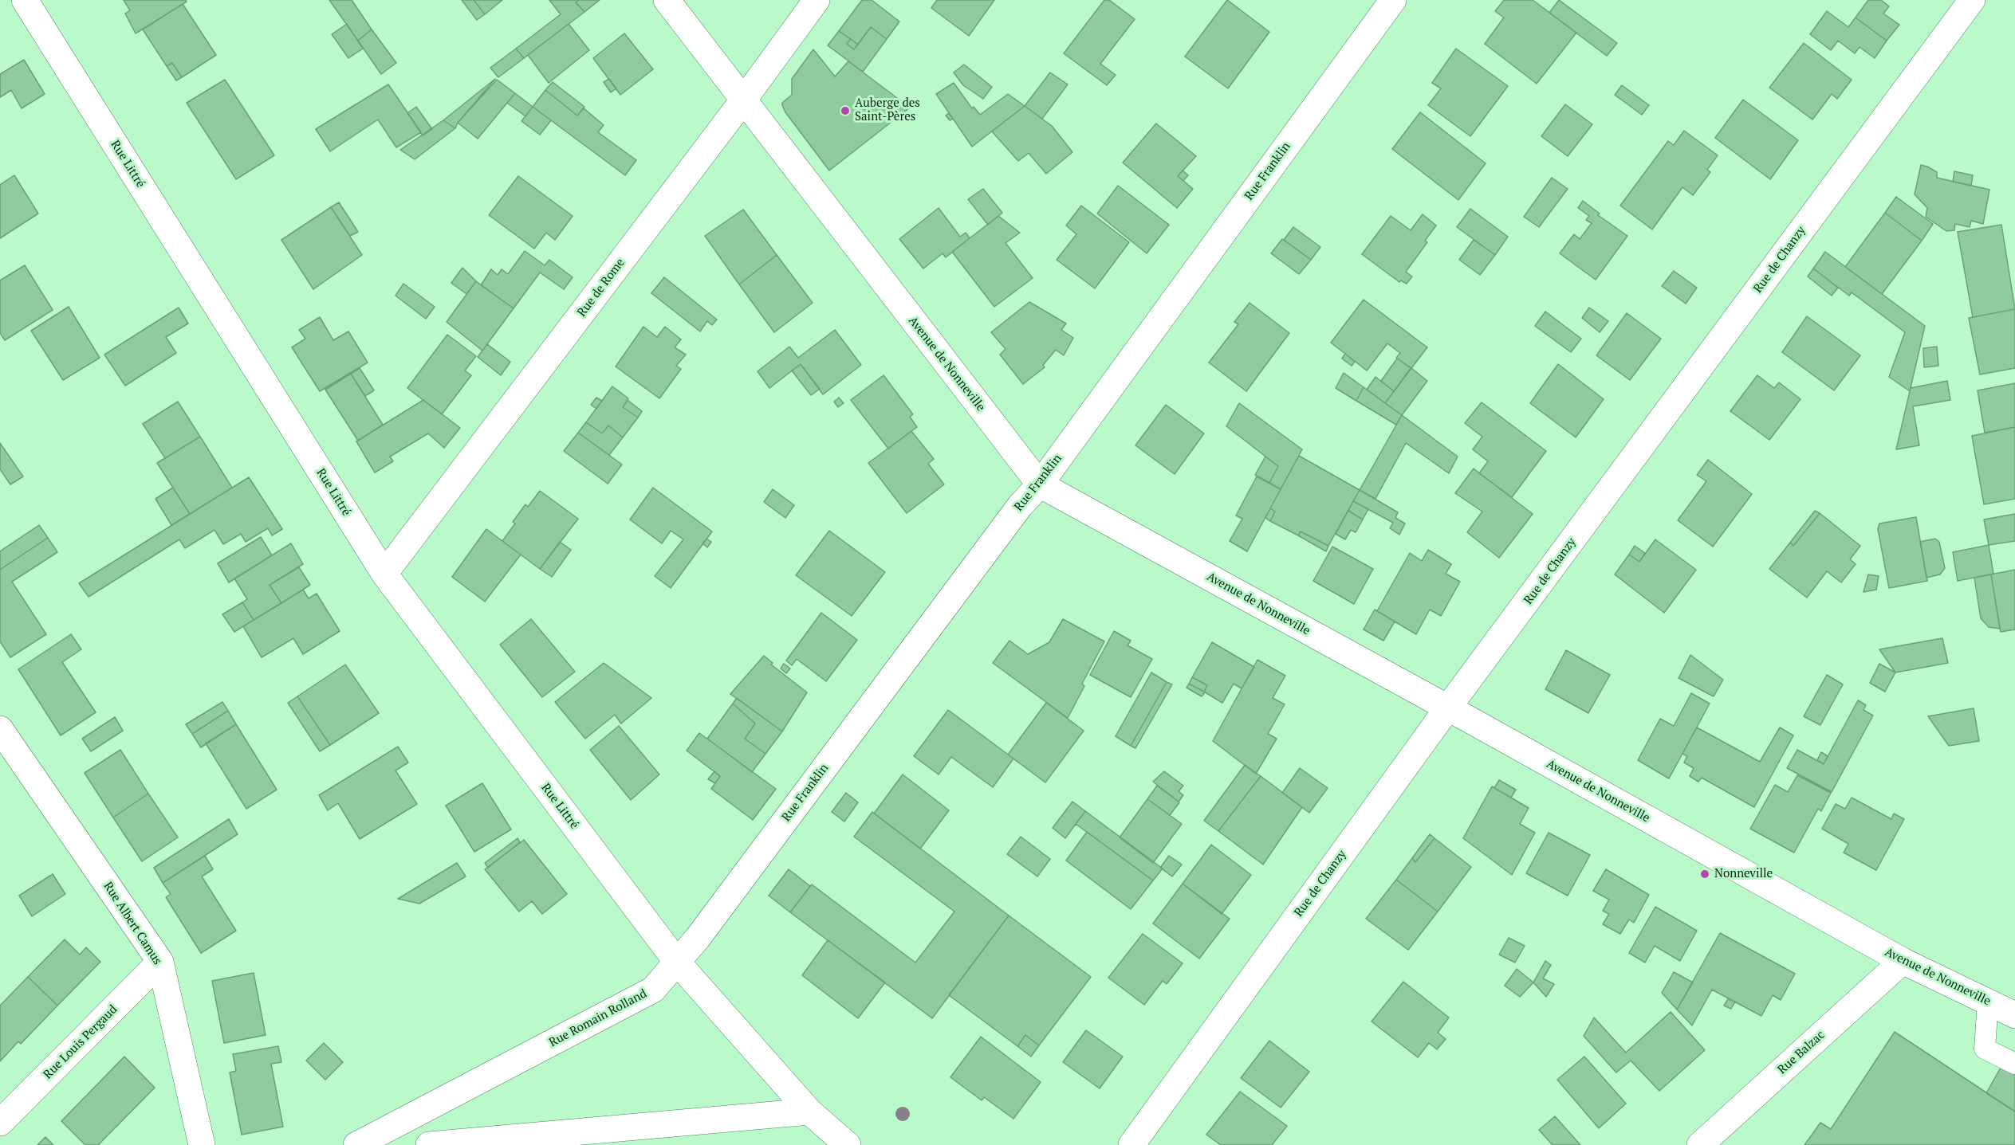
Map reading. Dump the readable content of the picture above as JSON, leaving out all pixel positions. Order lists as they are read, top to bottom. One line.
{"streets":{"street":["Rue Littré","Rue Franklin","Rue de Chanzy","Rue de Rome","Avenue de Nonneville","Rue Albert Camus","Rue Romain Rolland","Rue Louis Pergaud","Rue Balzac"]},"crossings":[["Rue Littré","Rue Franklin"],["Rue Littré","Rue de Rome"],["Rue Littré","Rue Romain Rolland"],["Rue Franklin","Avenue de Nonneville"],["Rue Franklin","Rue Romain Rolland"],["Rue de Chanzy","Avenue de Nonneville"],["Rue de Rome","Avenue de Nonneville"],["Avenue de Nonneville","Rue Balzac"],["Rue Albert Camus","Rue Louis Pergaud"]],"places":["Auberge des Saint-Pères","Nonneville"]}
